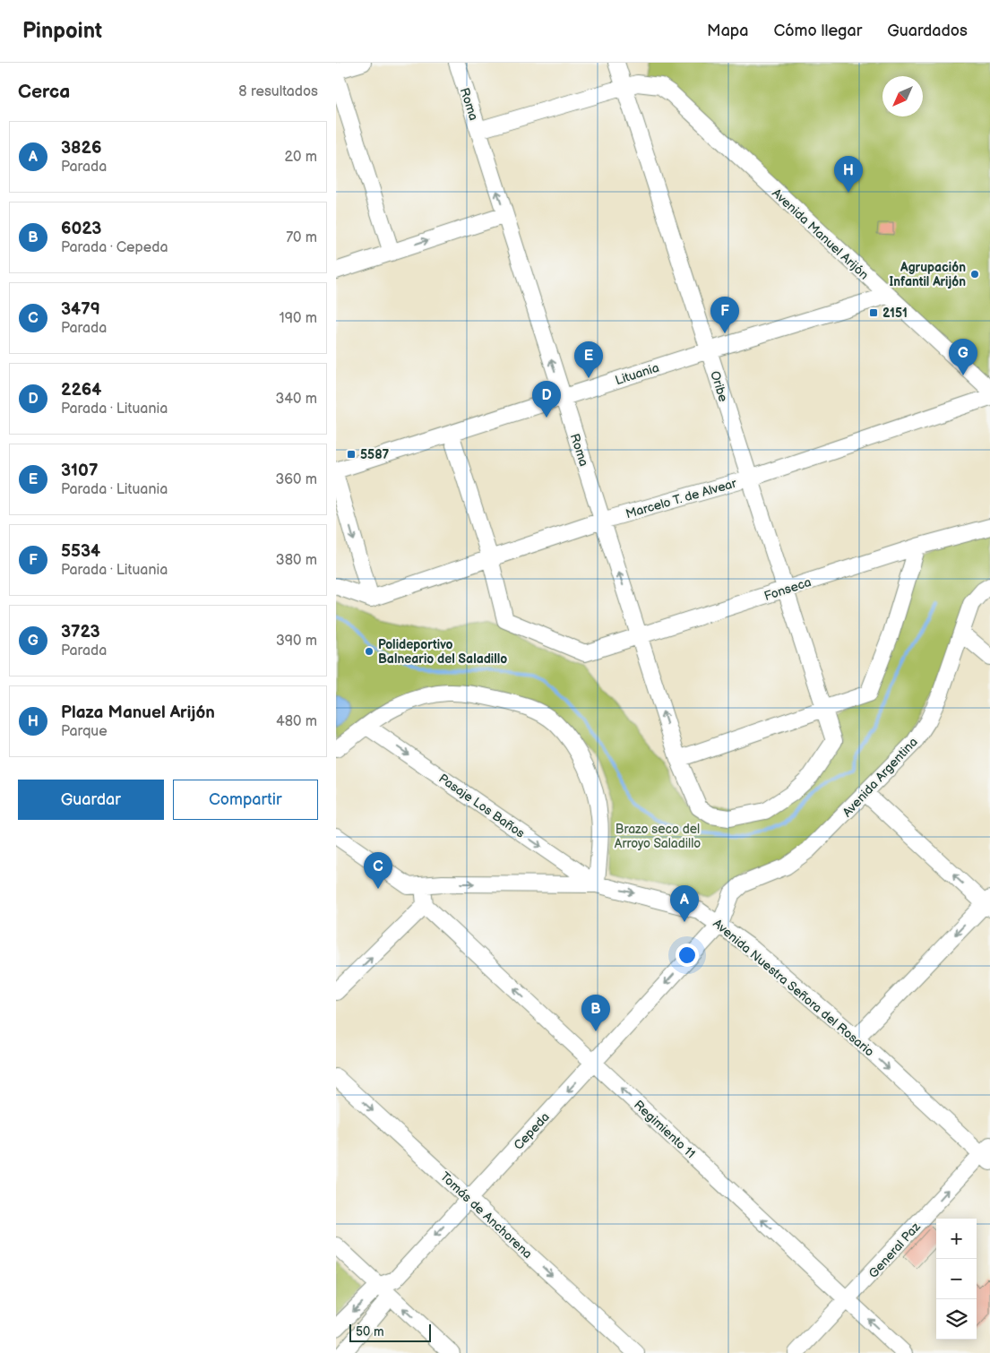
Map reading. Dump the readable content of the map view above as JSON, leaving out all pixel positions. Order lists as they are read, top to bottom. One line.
{"streets":{"street":["Roma","Avenida Manuel Arijón","Lituania","Oribe","Marcelo T. de Alvear","Fonseca","Avenida Argentina","Pasaje Los Baños","Avenida Nuestra Señora del Rosario","Regimiento 11","Cepeda","Tomás de Anchorena","General Paz"]},"crossings":[["Roma","Lituania"],["Roma","Oribe"],["Roma","Marcelo T. de Alvear"],["Roma","Fonseca"],["Avenida Manuel Arijón","Lituania"],["Avenida Manuel Arijón","Oribe"],["Lituania","Oribe"],["Oribe","Marcelo T. de Alvear"],["Oribe","Fonseca"],["Marcelo T. de Alvear","Fonseca"],["Avenida Argentina","Avenida Nuestra Señora del Rosario"],["Avenida Argentina","Cepeda"],["Pasaje Los Baños","Avenida Nuestra Señora del Rosario"],["Avenida Nuestra Señora del Rosario","Cepeda"],["Avenida Nuestra Señora del Rosario","General Paz"],["Regimiento 11","Cepeda"],["Regimiento 11","General Paz"],["Cepeda","Tomás de Anchorena"]],"one_way":["Roma","Pasaje Los Baños","Avenida Nuestra Señora del Rosario","Regimiento 11","Cepeda","General Paz"],"parks":["Brazo seco del Arroyo Saladillo"],"places":{"other":["Agrupación Infantil Arijón","Polideportivo Balneario del Saladillo"],"transit":["2151","5587"]},"scale_bar":"50 m","north":"bottom left","page":{"header":"Pinpoint","nav":["Mapa","Cómo llegar","Guardados"],"heading":["Cerca","8 resultados"],"list":[{"mark":"A","name":"3826","note":"Parada","value":"20 m"},{"mark":"B","name":"6023","note":"Parada · Cepeda","value":"70 m"},{"mark":"C","name":"3479","note":"Parada","value":"190 m"},{"mark":"D","name":"2264","note":"Parada · Lituania","value":"340 m"},{"mark":"E","name":"3107","note":"Parada · Lituania","value":"360 m"},{"mark":"F","name":"5534","note":"Parada · Lituania","value":"380 m"},{"mark":"G","name":"3723","note":"Parada","value":"390 m"},{"mark":"H","name":"Plaza Manuel Arijón","note":"Parque","value":"480 m"}],"pins":["H","F","G","E","D","C","A","B"],"buttons":["Guardar","Compartir"],"map_buttons":["+","−"],"scale":"50 m"}}
